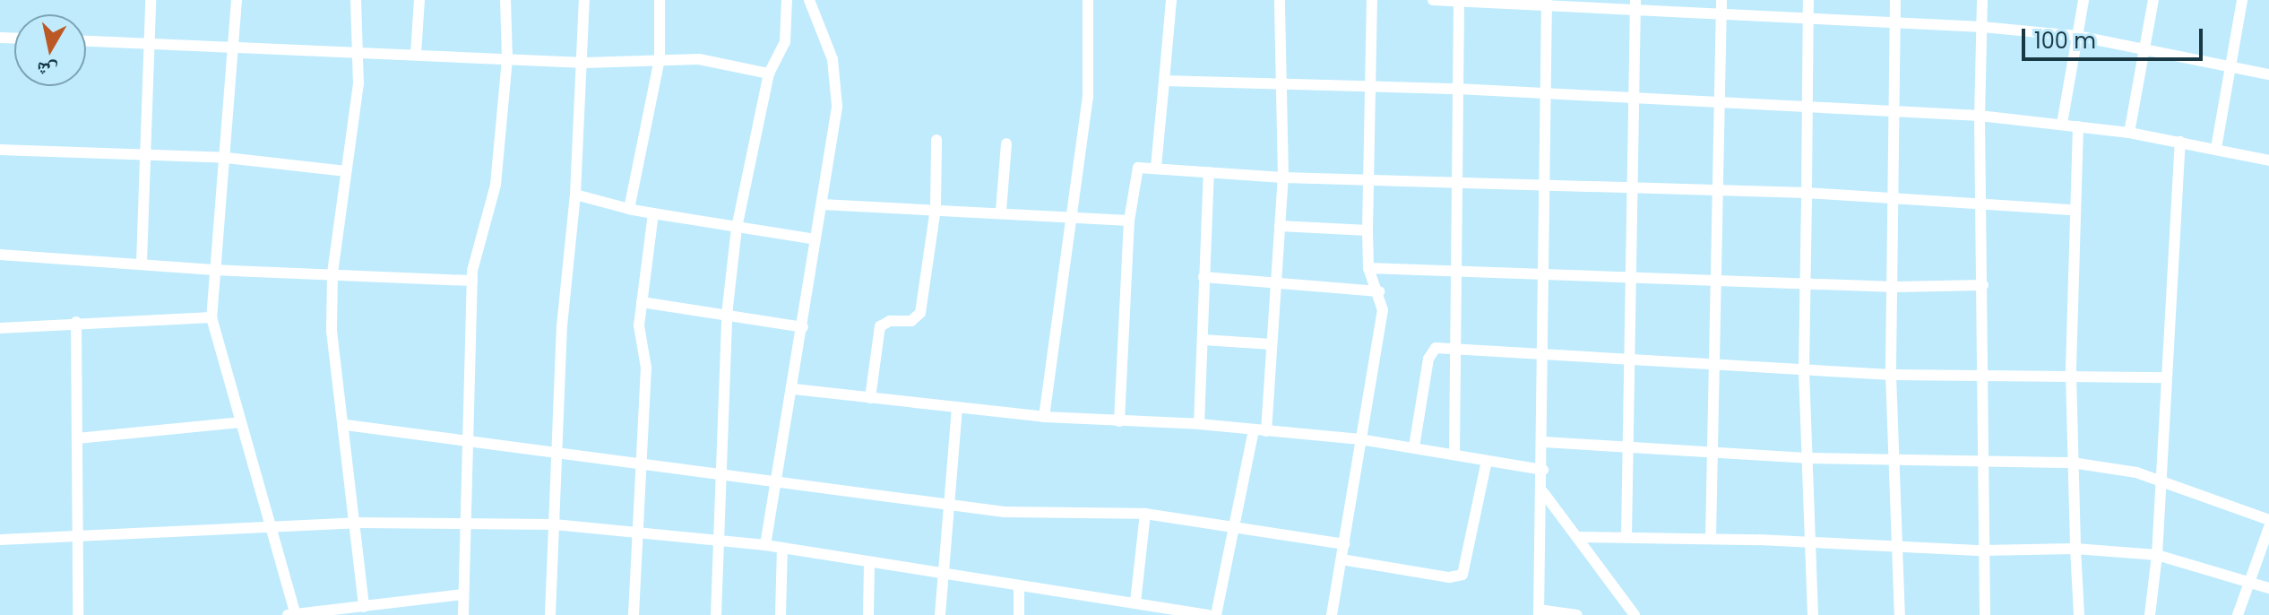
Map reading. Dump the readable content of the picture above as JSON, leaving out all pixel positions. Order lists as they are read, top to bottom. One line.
{"scale_bar":"100 m","north":"bottom"}
